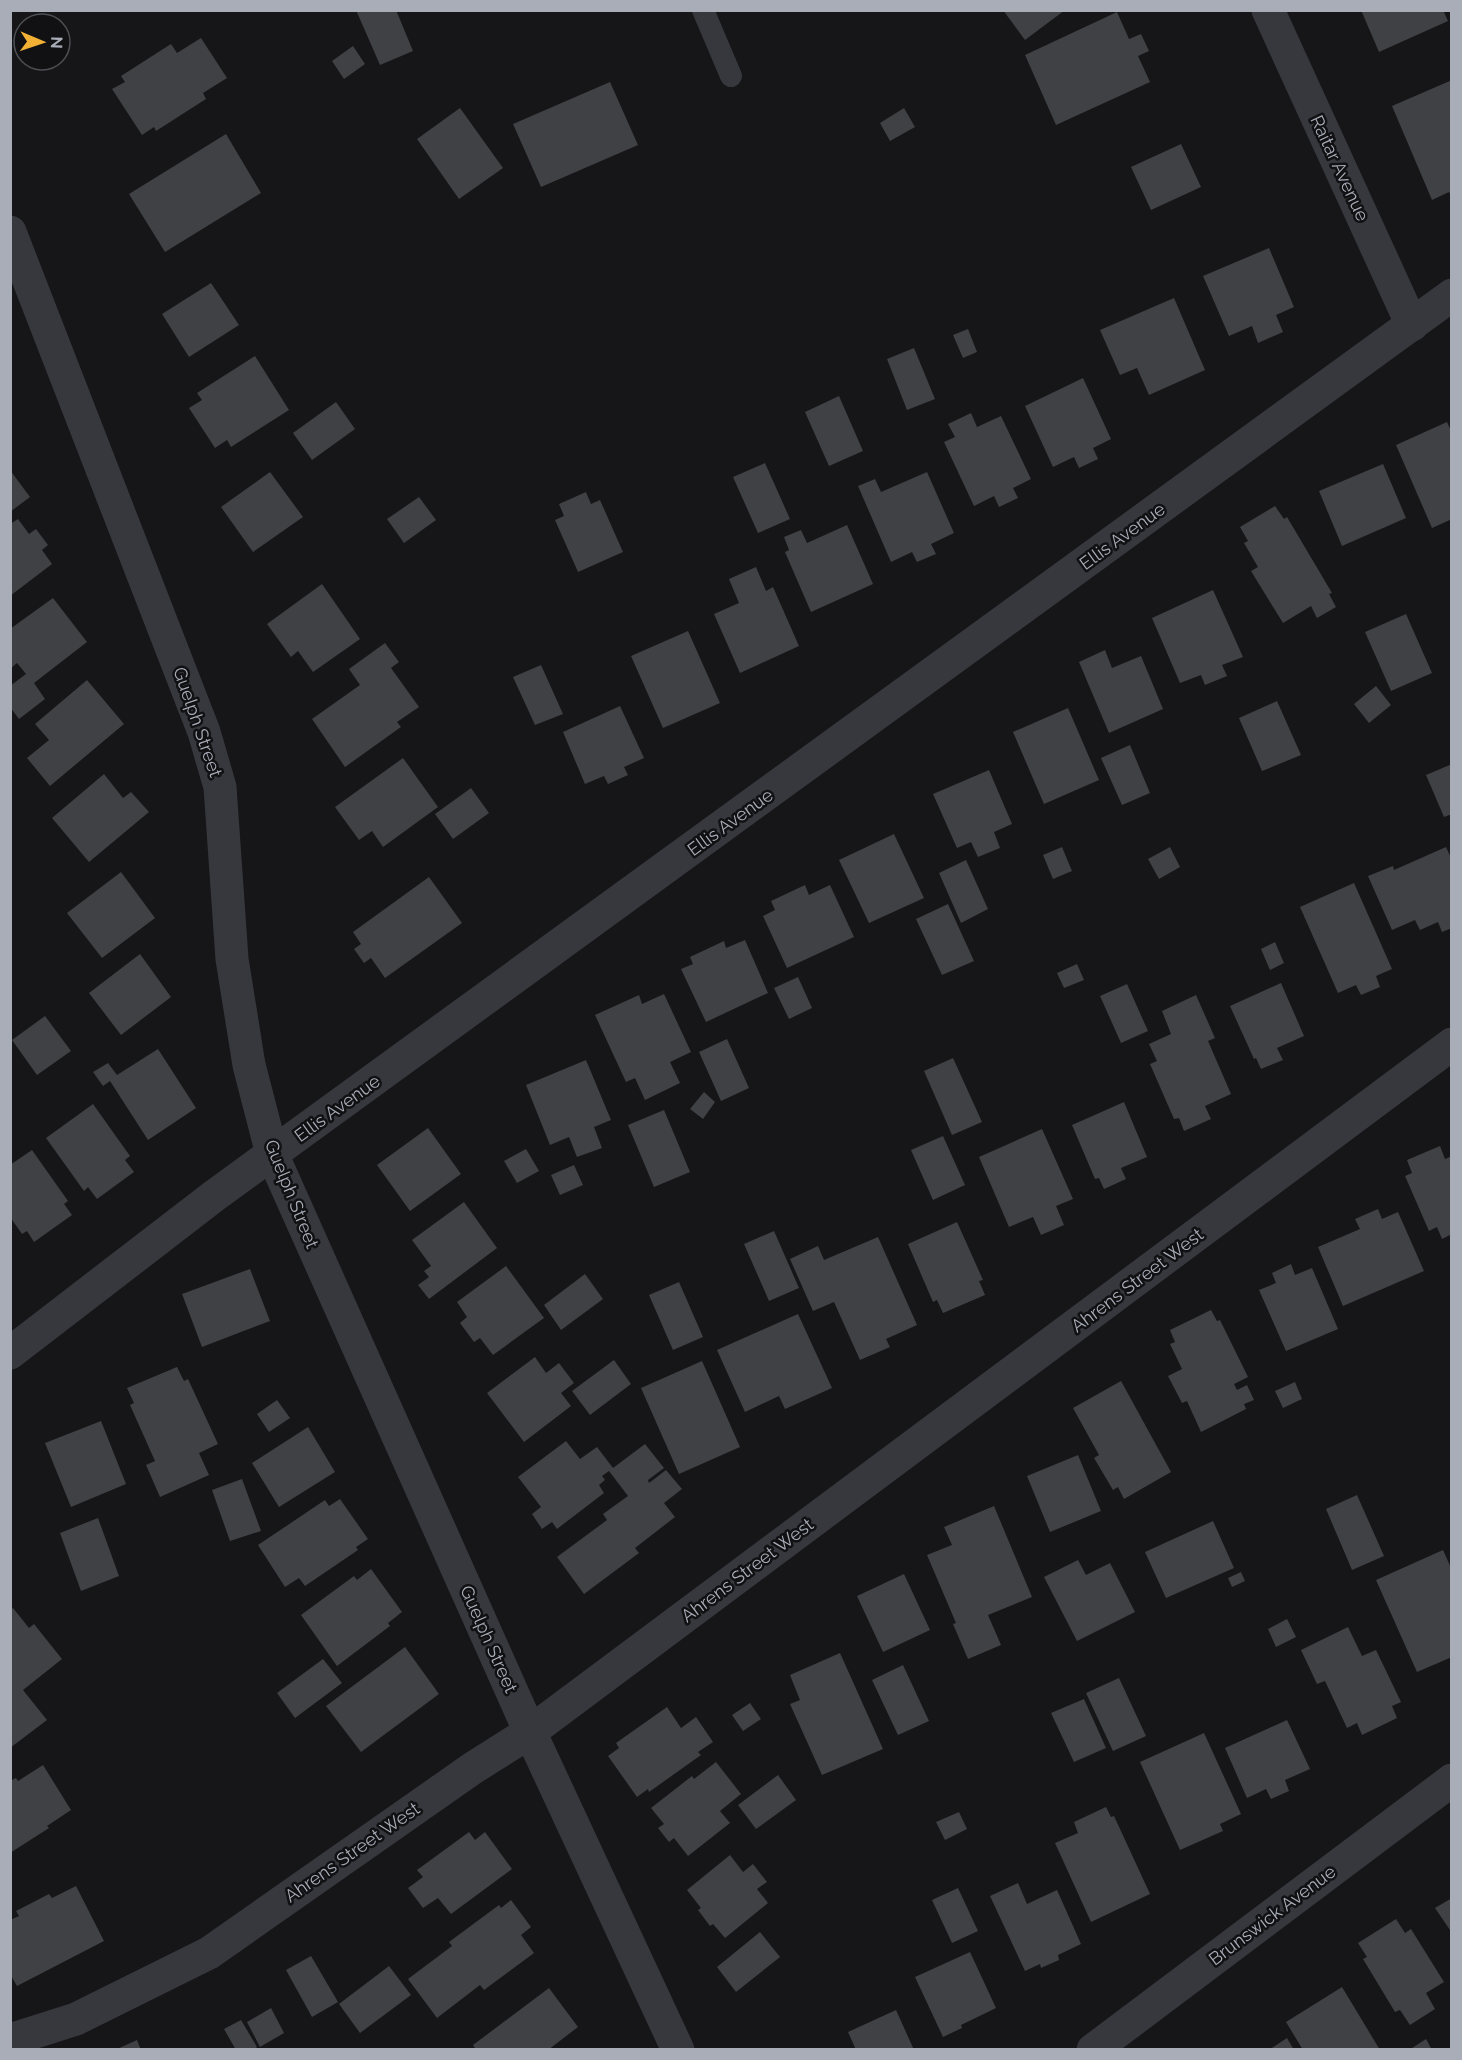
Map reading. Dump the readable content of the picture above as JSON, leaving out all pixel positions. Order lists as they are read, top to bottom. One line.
{"streets":{"street":["Raitar Avenue","Ellis Avenue","Guelph Street","Ahrens Street West","Brunswick Avenue"]},"crossings":[["Raitar Avenue","Ellis Avenue"],["Ellis Avenue","Guelph Street"],["Guelph Street","Ahrens Street West"]],"north":"right"}
